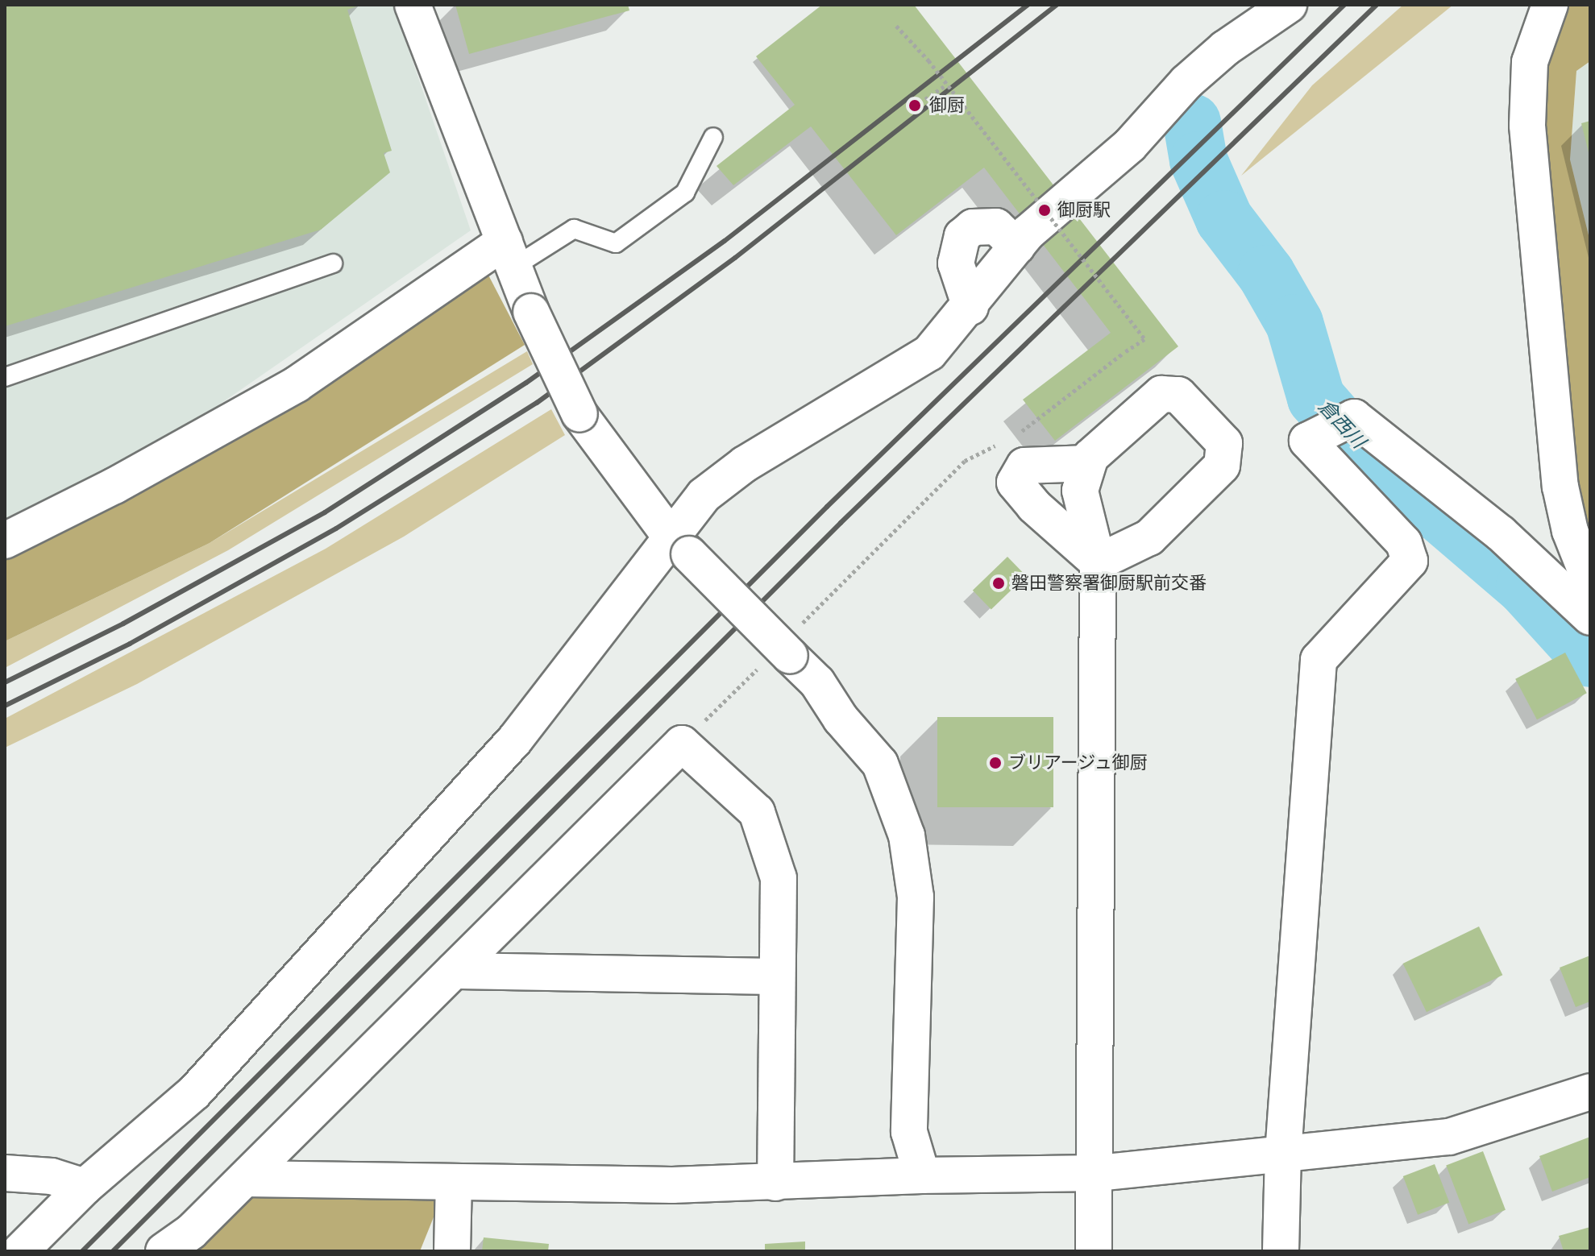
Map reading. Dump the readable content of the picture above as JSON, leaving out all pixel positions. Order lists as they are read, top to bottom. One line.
{"water":["倉西川"],"places":["御厨","御厨駅","磐田警察署御厨駅前交番","ブリアージュ御厨"]}
